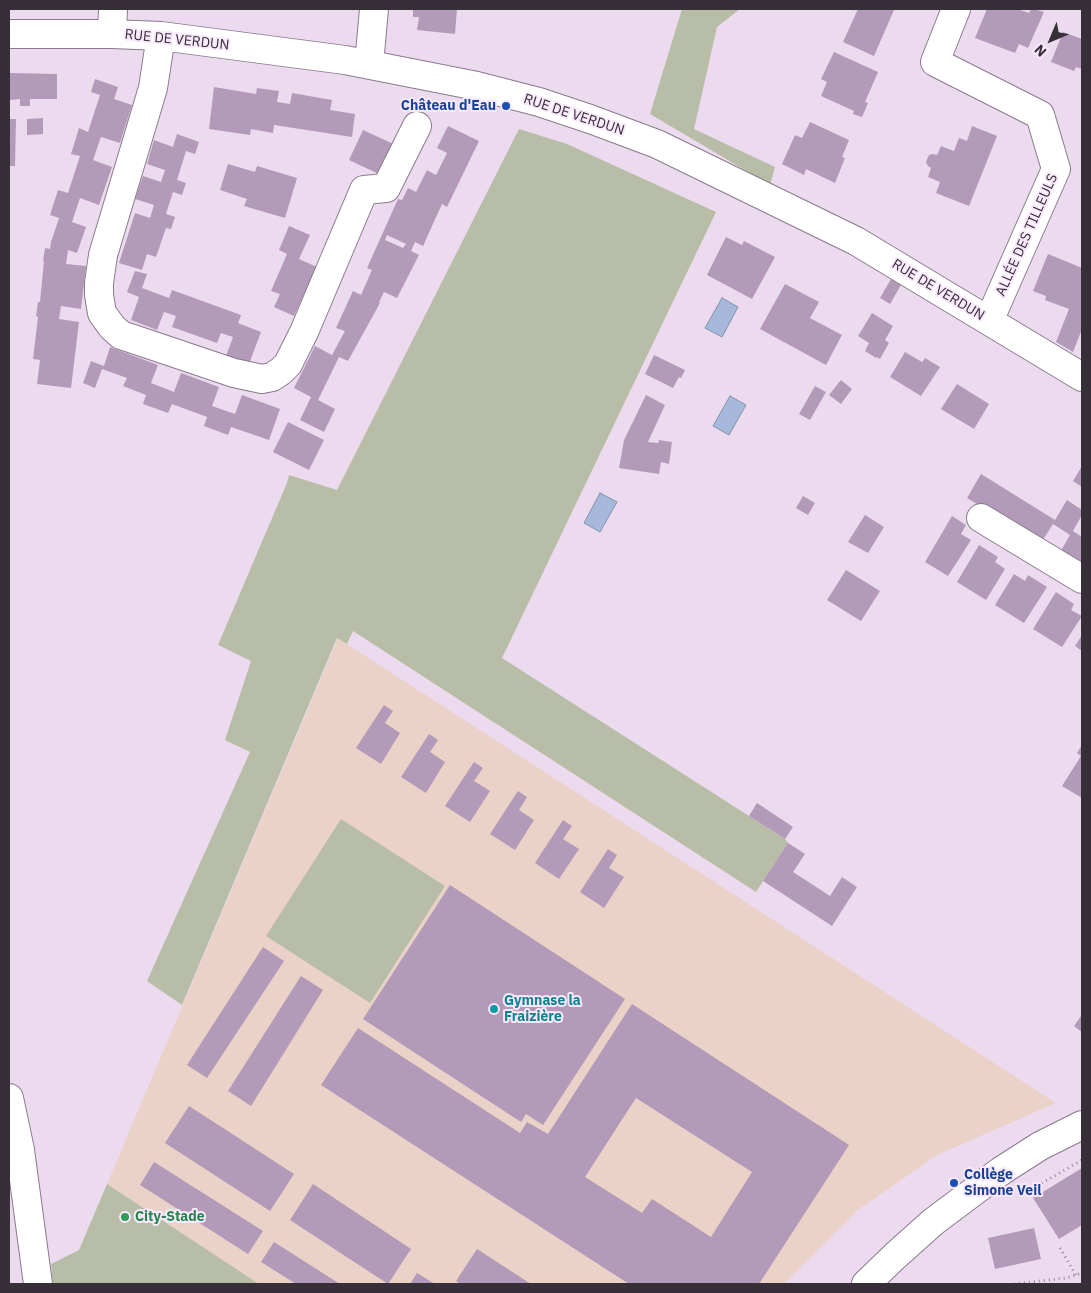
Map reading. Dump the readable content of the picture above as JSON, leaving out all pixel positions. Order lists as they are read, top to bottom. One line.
{"streets":{"street":["RUE DE VERDUN","ALLÉE DES TILLEULS"]},"crossings":[["RUE DE VERDUN","ALLÉE DES TILLEULS"]],"places":["Château d'Eau","Gymnase la Fraizière","Collège Simone Veil","City-Stade"],"north":"bottom left"}
